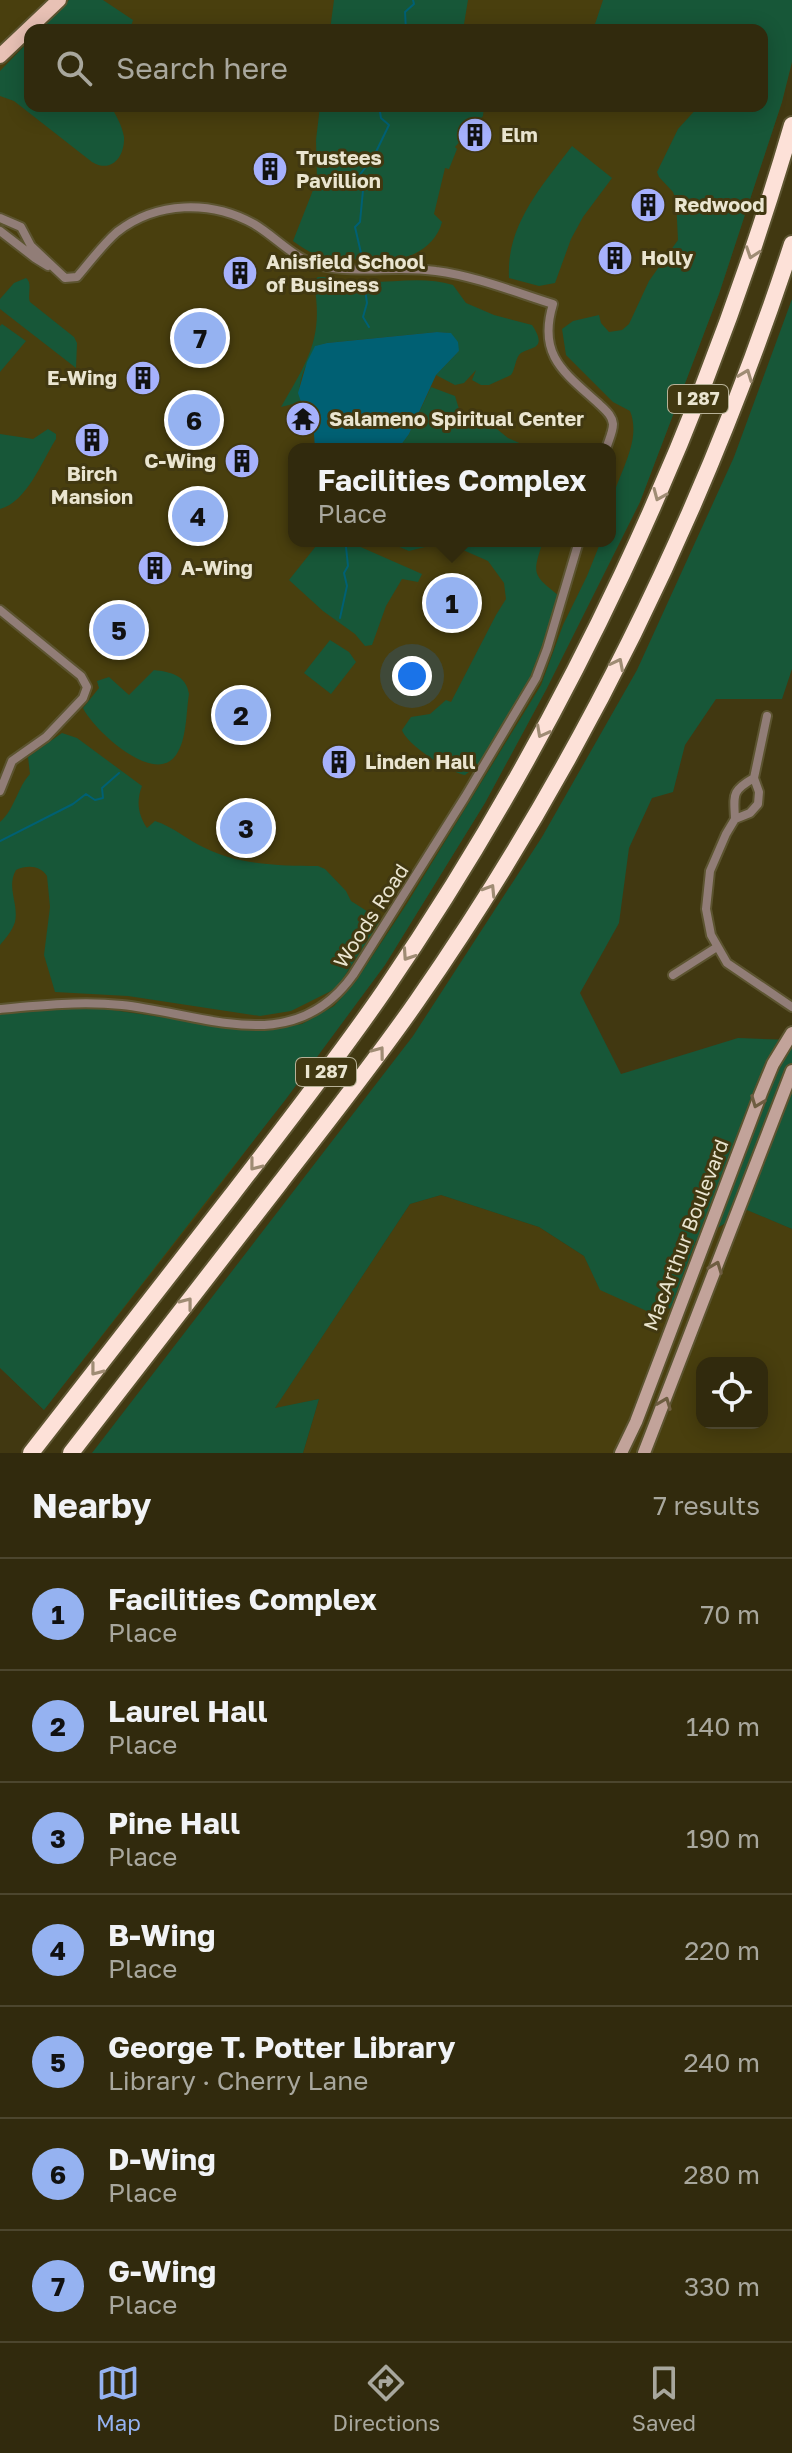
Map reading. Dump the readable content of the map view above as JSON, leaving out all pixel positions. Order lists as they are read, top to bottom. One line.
{"streets":{"highway":["I 287"],"main road":["MacArthur Boulevard"],"street":["Woods Road"]},"places":{"building":["Elm","Trustees Pavillion","Redwood","Holly","Anisfield School of Business","E-Wing","Birch Mansion","C-Wing","A-Wing","Linden Hall"],"temple":["Salameno Spiritual Center"]},"page":{"search":"Search here","pins":["7","6","4","1","5","2","3"],"popup":["Facilities Complex","Place"],"heading":["Nearby","7 results"],"list":[{"mark":"1","name":"Facilities Complex","note":"Place","value":"70 m"},{"mark":"2","name":"Laurel Hall","note":"Place","value":"140 m"},{"mark":"3","name":"Pine Hall","note":"Place","value":"190 m"},{"mark":"4","name":"B-Wing","note":"Place","value":"220 m"},{"mark":"5","name":"George T. Potter Library","note":"Library · Cherry Lane","value":"240 m"},{"mark":"6","name":"D-Wing","note":"Place","value":"280 m"},{"mark":"7","name":"G-Wing","note":"Place","value":"330 m"}],"nav":["Map","Directions","Saved"]}}
